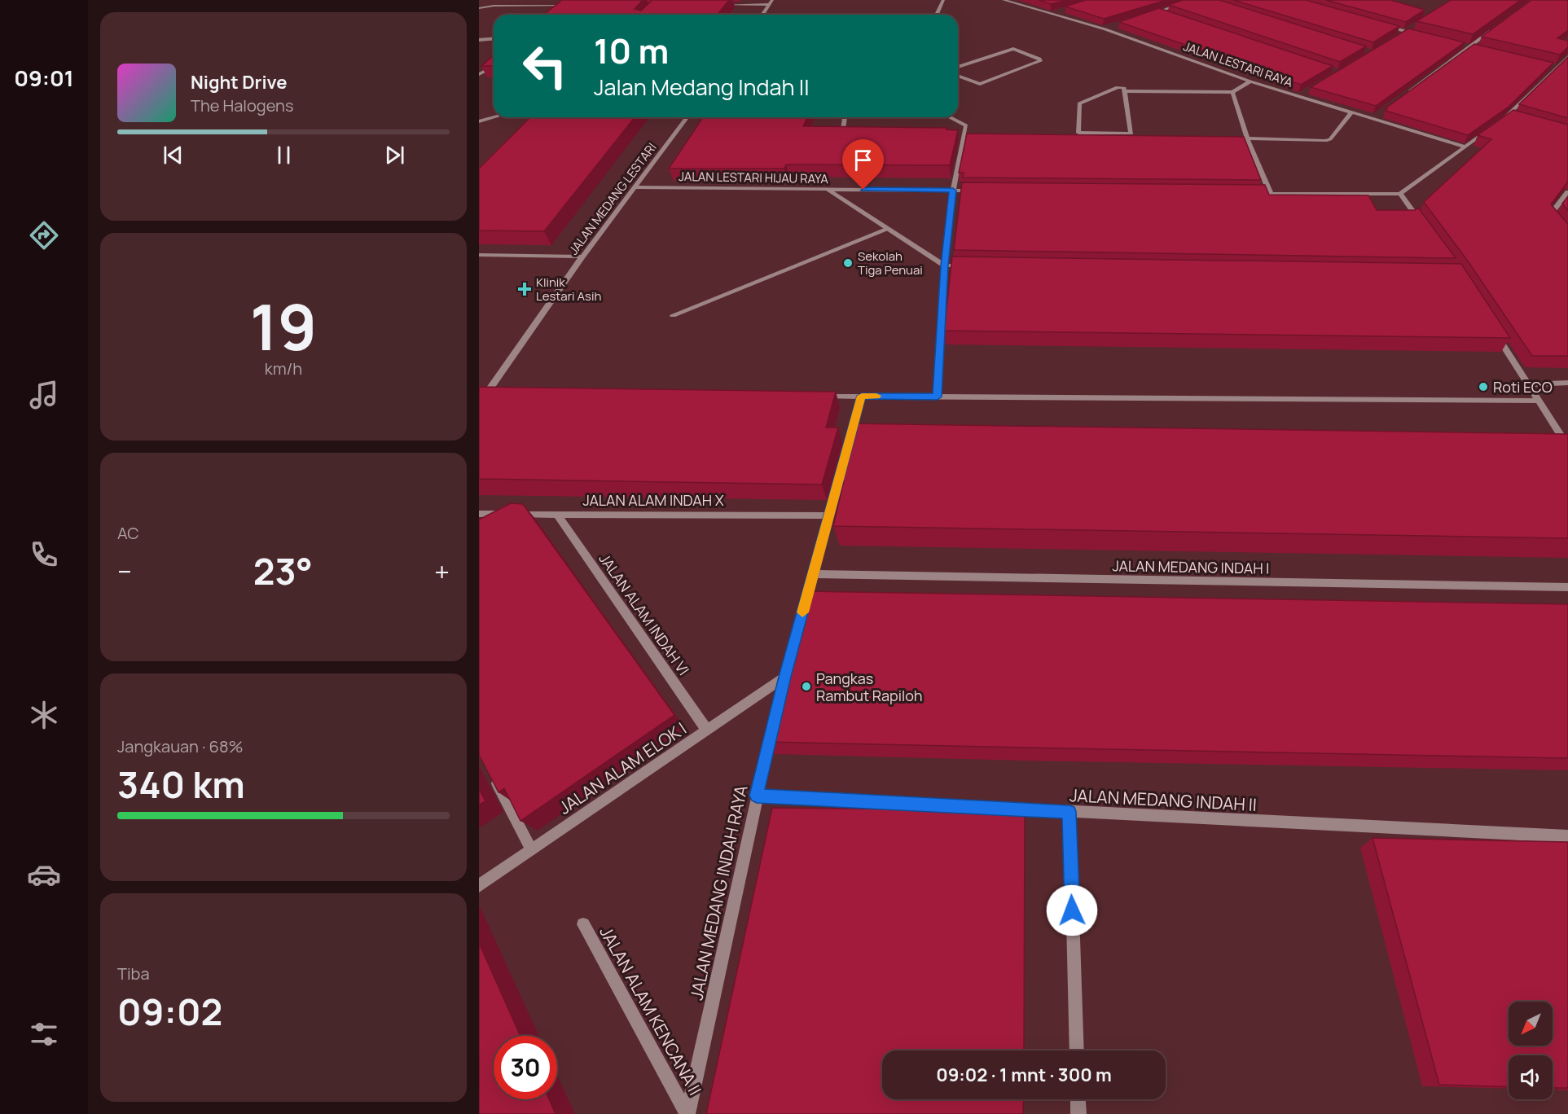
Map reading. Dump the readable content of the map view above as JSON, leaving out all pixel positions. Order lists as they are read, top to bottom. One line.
{"streets":{"street":["JALAN LESTARI RAYA","JALAN LESTARI HIJAU RAYA","JALAN MEDANG LESTARI","JALAN ALAM INDAH X","JALAN MEDANG INDAH I","JALAN ALAM INDAH VI","JALAN ALAM ELOK I","JALAN MEDANG INDAH II","JALAN MEDANG INDAH RAYA","JALAN ALAM KENCANA II"]},"crossings":[["JALAN LESTARI HIJAU RAYA","JALAN MEDANG LESTARI"],["JALAN ALAM INDAH X","JALAN ALAM INDAH VI"],["JALAN ALAM INDAH VI","JALAN ALAM ELOK I"],["JALAN MEDANG INDAH II","JALAN MEDANG INDAH RAYA"],["JALAN MEDANG INDAH RAYA","JALAN ALAM KENCANA II"]],"places":{"other":["Sekolah Tiga Penuai","Roti ECO","Pangkas Rambut Rapiloh"],"health":["Klinik Lestari Asih"]},"north":"bottom left","page":{"tabs":"09:01","turn":["10 m","Jalan Medang Indah II"],"song":["Night Drive","The Halogens"],"tile":[["19","km/h"],"AC",["Jangkauan · 68%","340 km"],["Tiba","09:02"]],"heat":["−","23°","+"],"limit":"30","trip":"09:02 · 1 mnt · 300 m"}}
